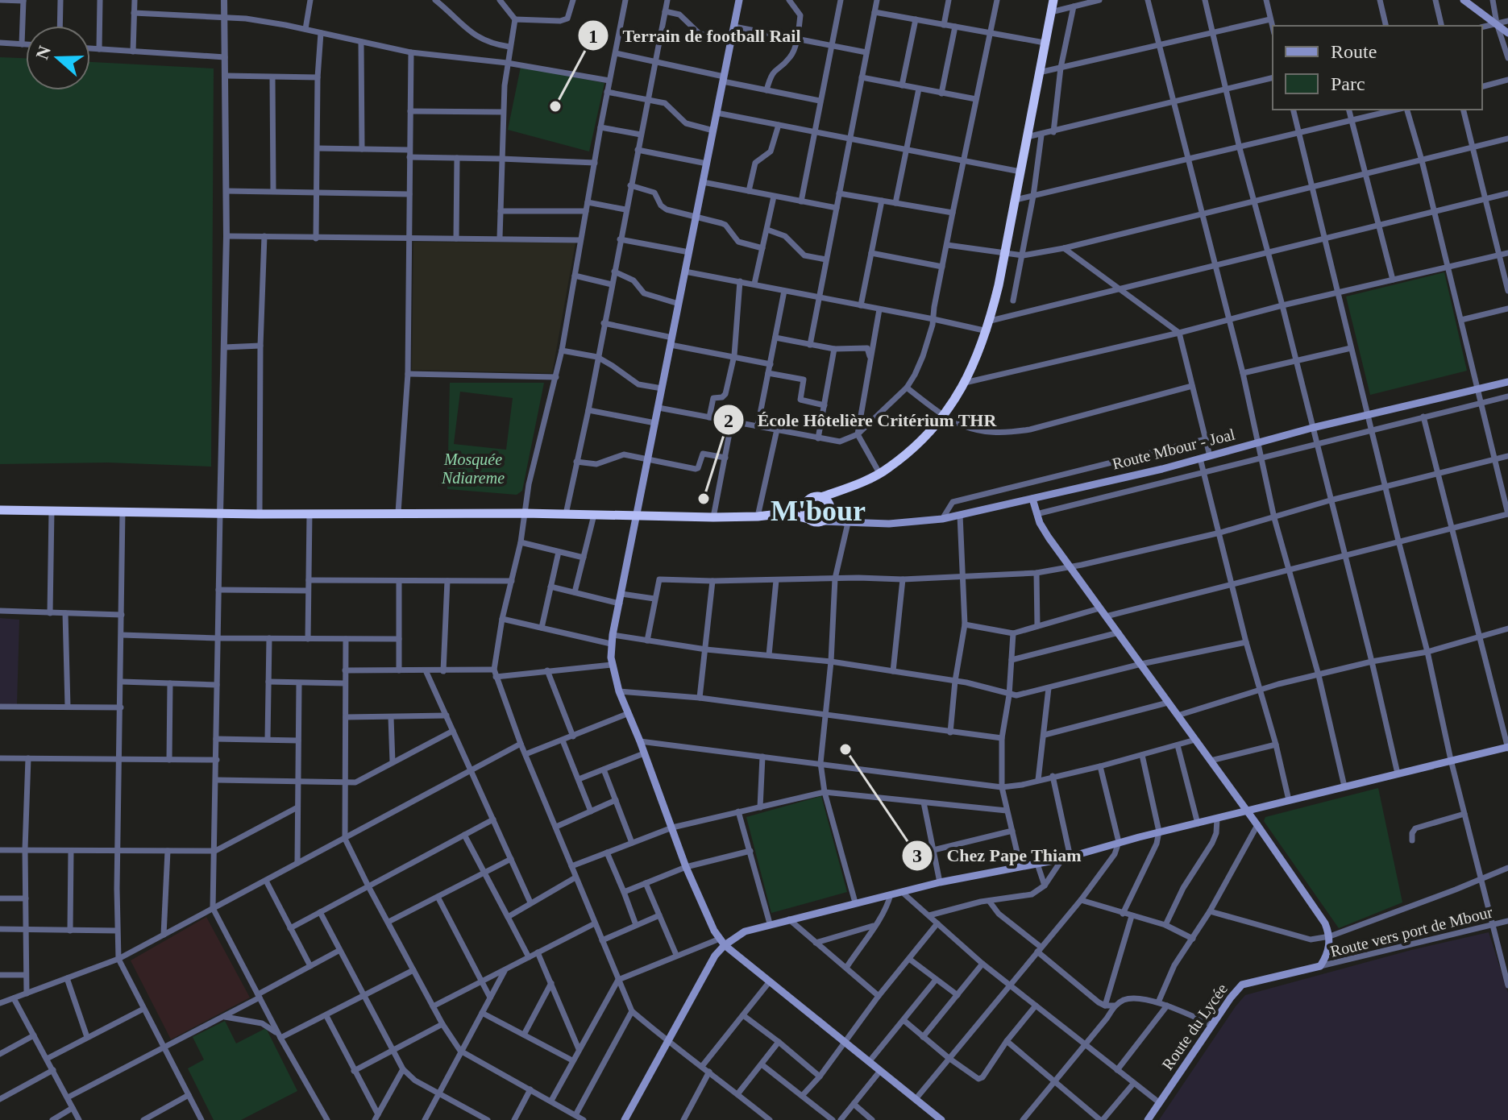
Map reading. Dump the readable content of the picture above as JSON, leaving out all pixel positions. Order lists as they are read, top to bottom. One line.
{"streets":{"main road":["Route Mbour - Joal","Route du Lycée"],"street":["Route vers port de Mbour"]},"crossings":[["Route vers port de Mbour","Route du Lycée"]],"districts":["M'bour"],"parks":["Mosquée Ndiareme"],"places":["Terrain de football Rail","École Hôtelière Critérium THR","Chez Pape Thiam"],"legend":["Route","Parc"],"north":"left"}
